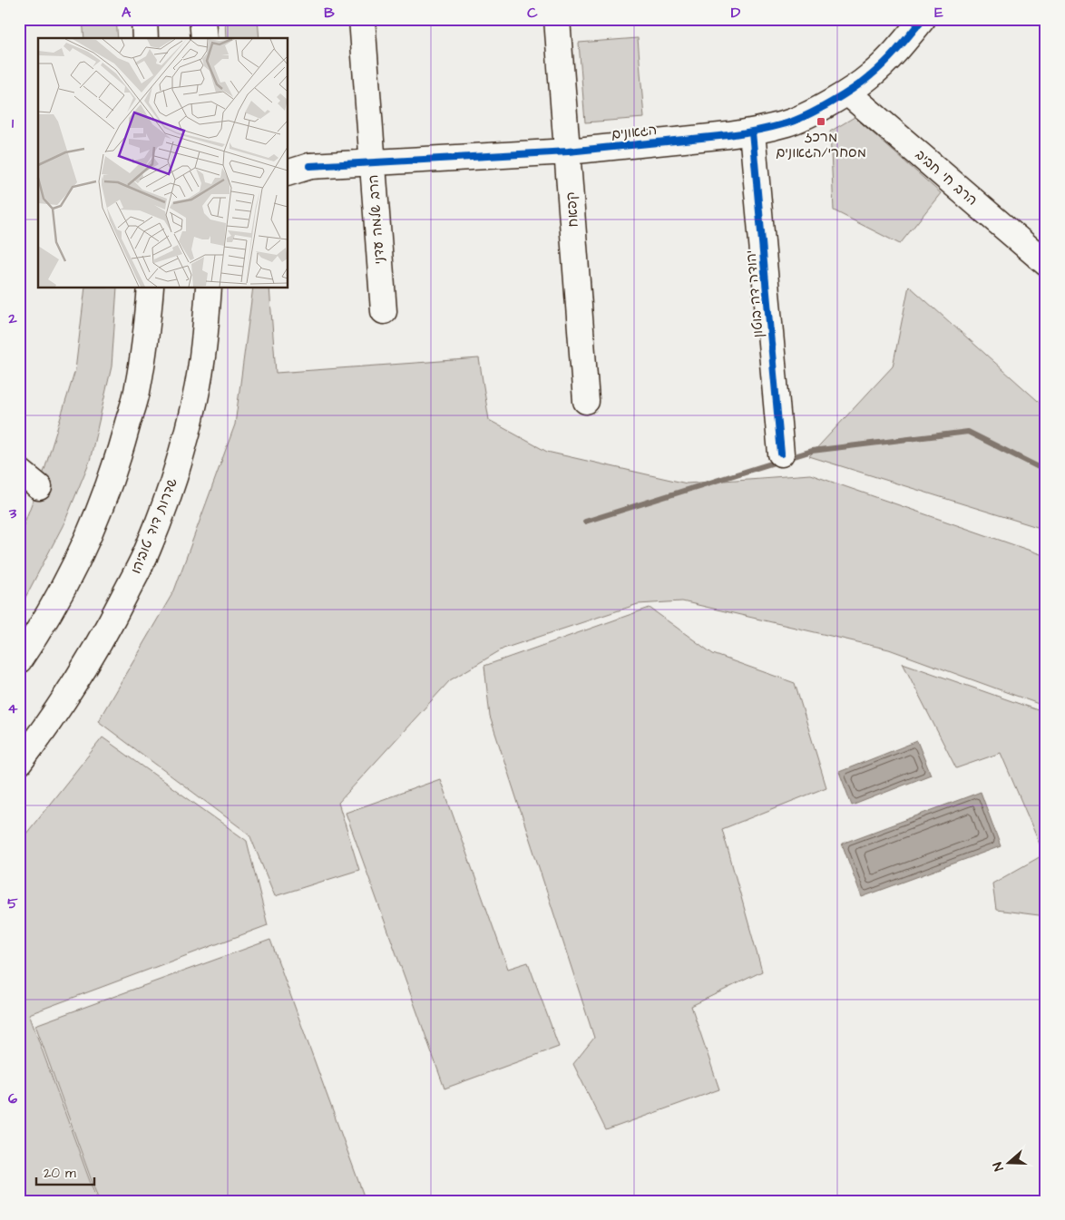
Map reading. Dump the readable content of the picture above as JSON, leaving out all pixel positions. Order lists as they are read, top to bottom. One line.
{"streets":{"main road":["הגאונים","הרב חי חביב","קפאח","הרב שלמה עדני","יהודה דה בוטון","שדרות דוד טוביהו"]},"crossings":[["הגאונים","הרב חי חביב"],["הגאונים","קפאח"],["הגאונים","הרב שלמה עדני"],["הגאונים","יהודה דה בוטון"]],"places":{"transit":["מרכז מסחרי/הגאונים"]},"scale_bar":"20 m","north":"left","grid":{"columns":["A","B","C","D","E"],"rows":["1","2","3","4","5","6"]}}
